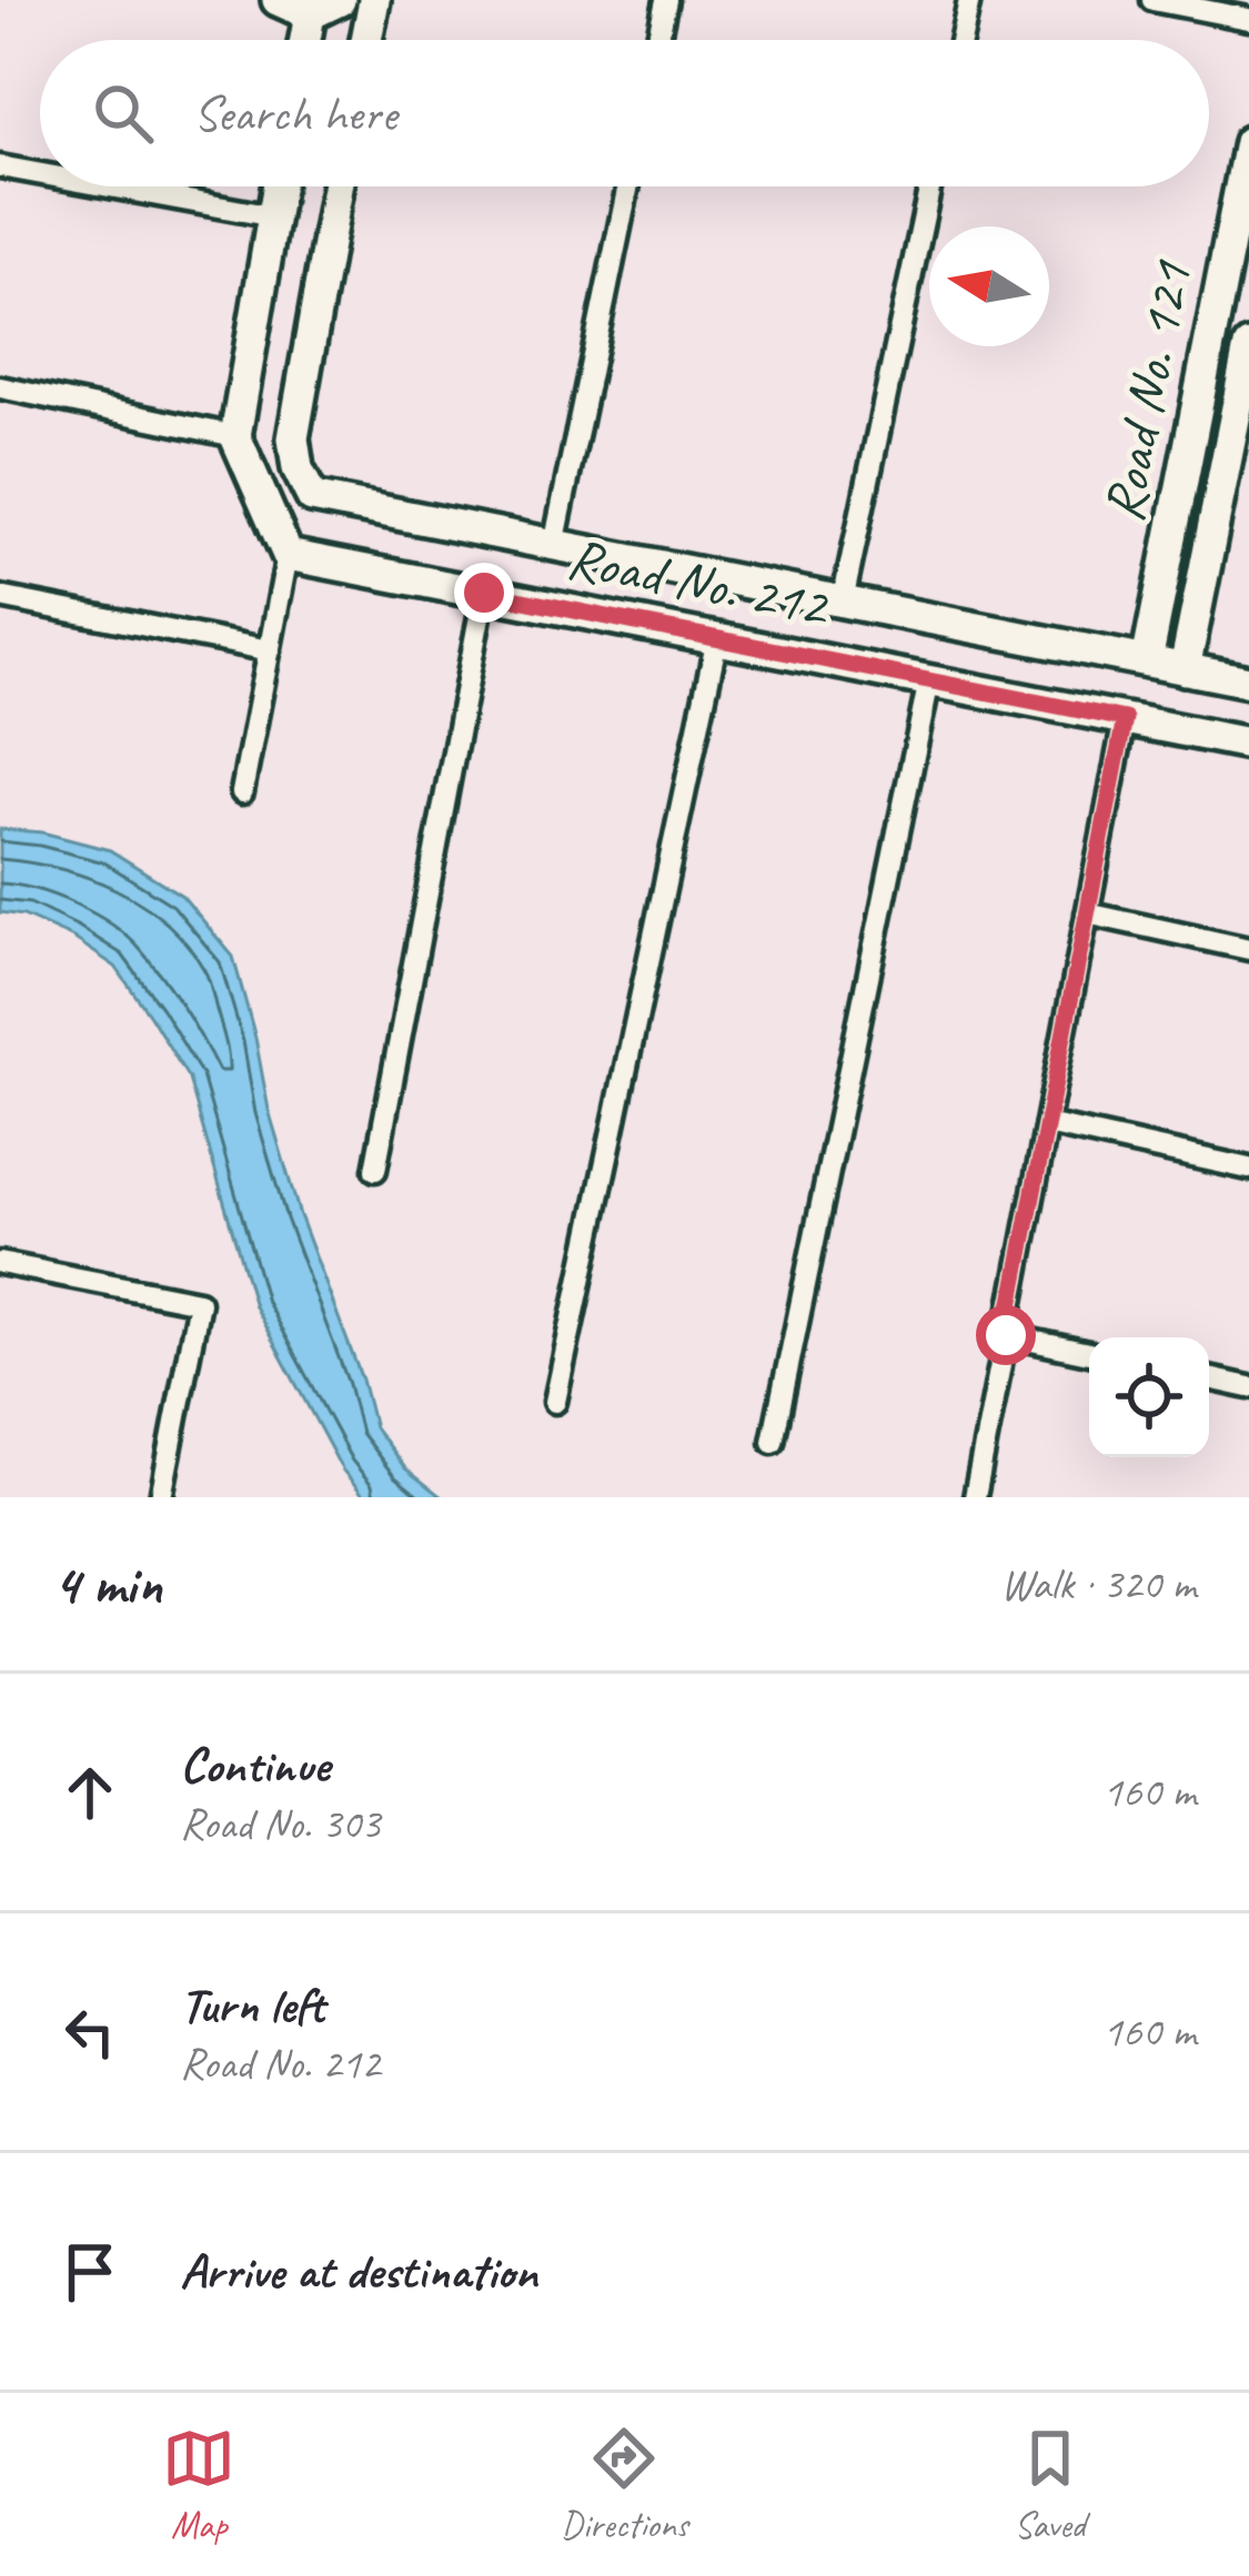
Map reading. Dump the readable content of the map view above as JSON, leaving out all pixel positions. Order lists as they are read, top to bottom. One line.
{"streets":{"street":["Road No. 121","Road No. 212"]},"crossings":[["Road No. 121","Road No. 212"]],"north":"left","page":{"search":"Search here","heading":["4 min","Walk · 320 m"],"list":[["Continue","Road No. 303","160 m"],["Turn left","Road No. 212","160 m"],"Arrive at destination"],"nav":["Map","Directions","Saved"]}}
